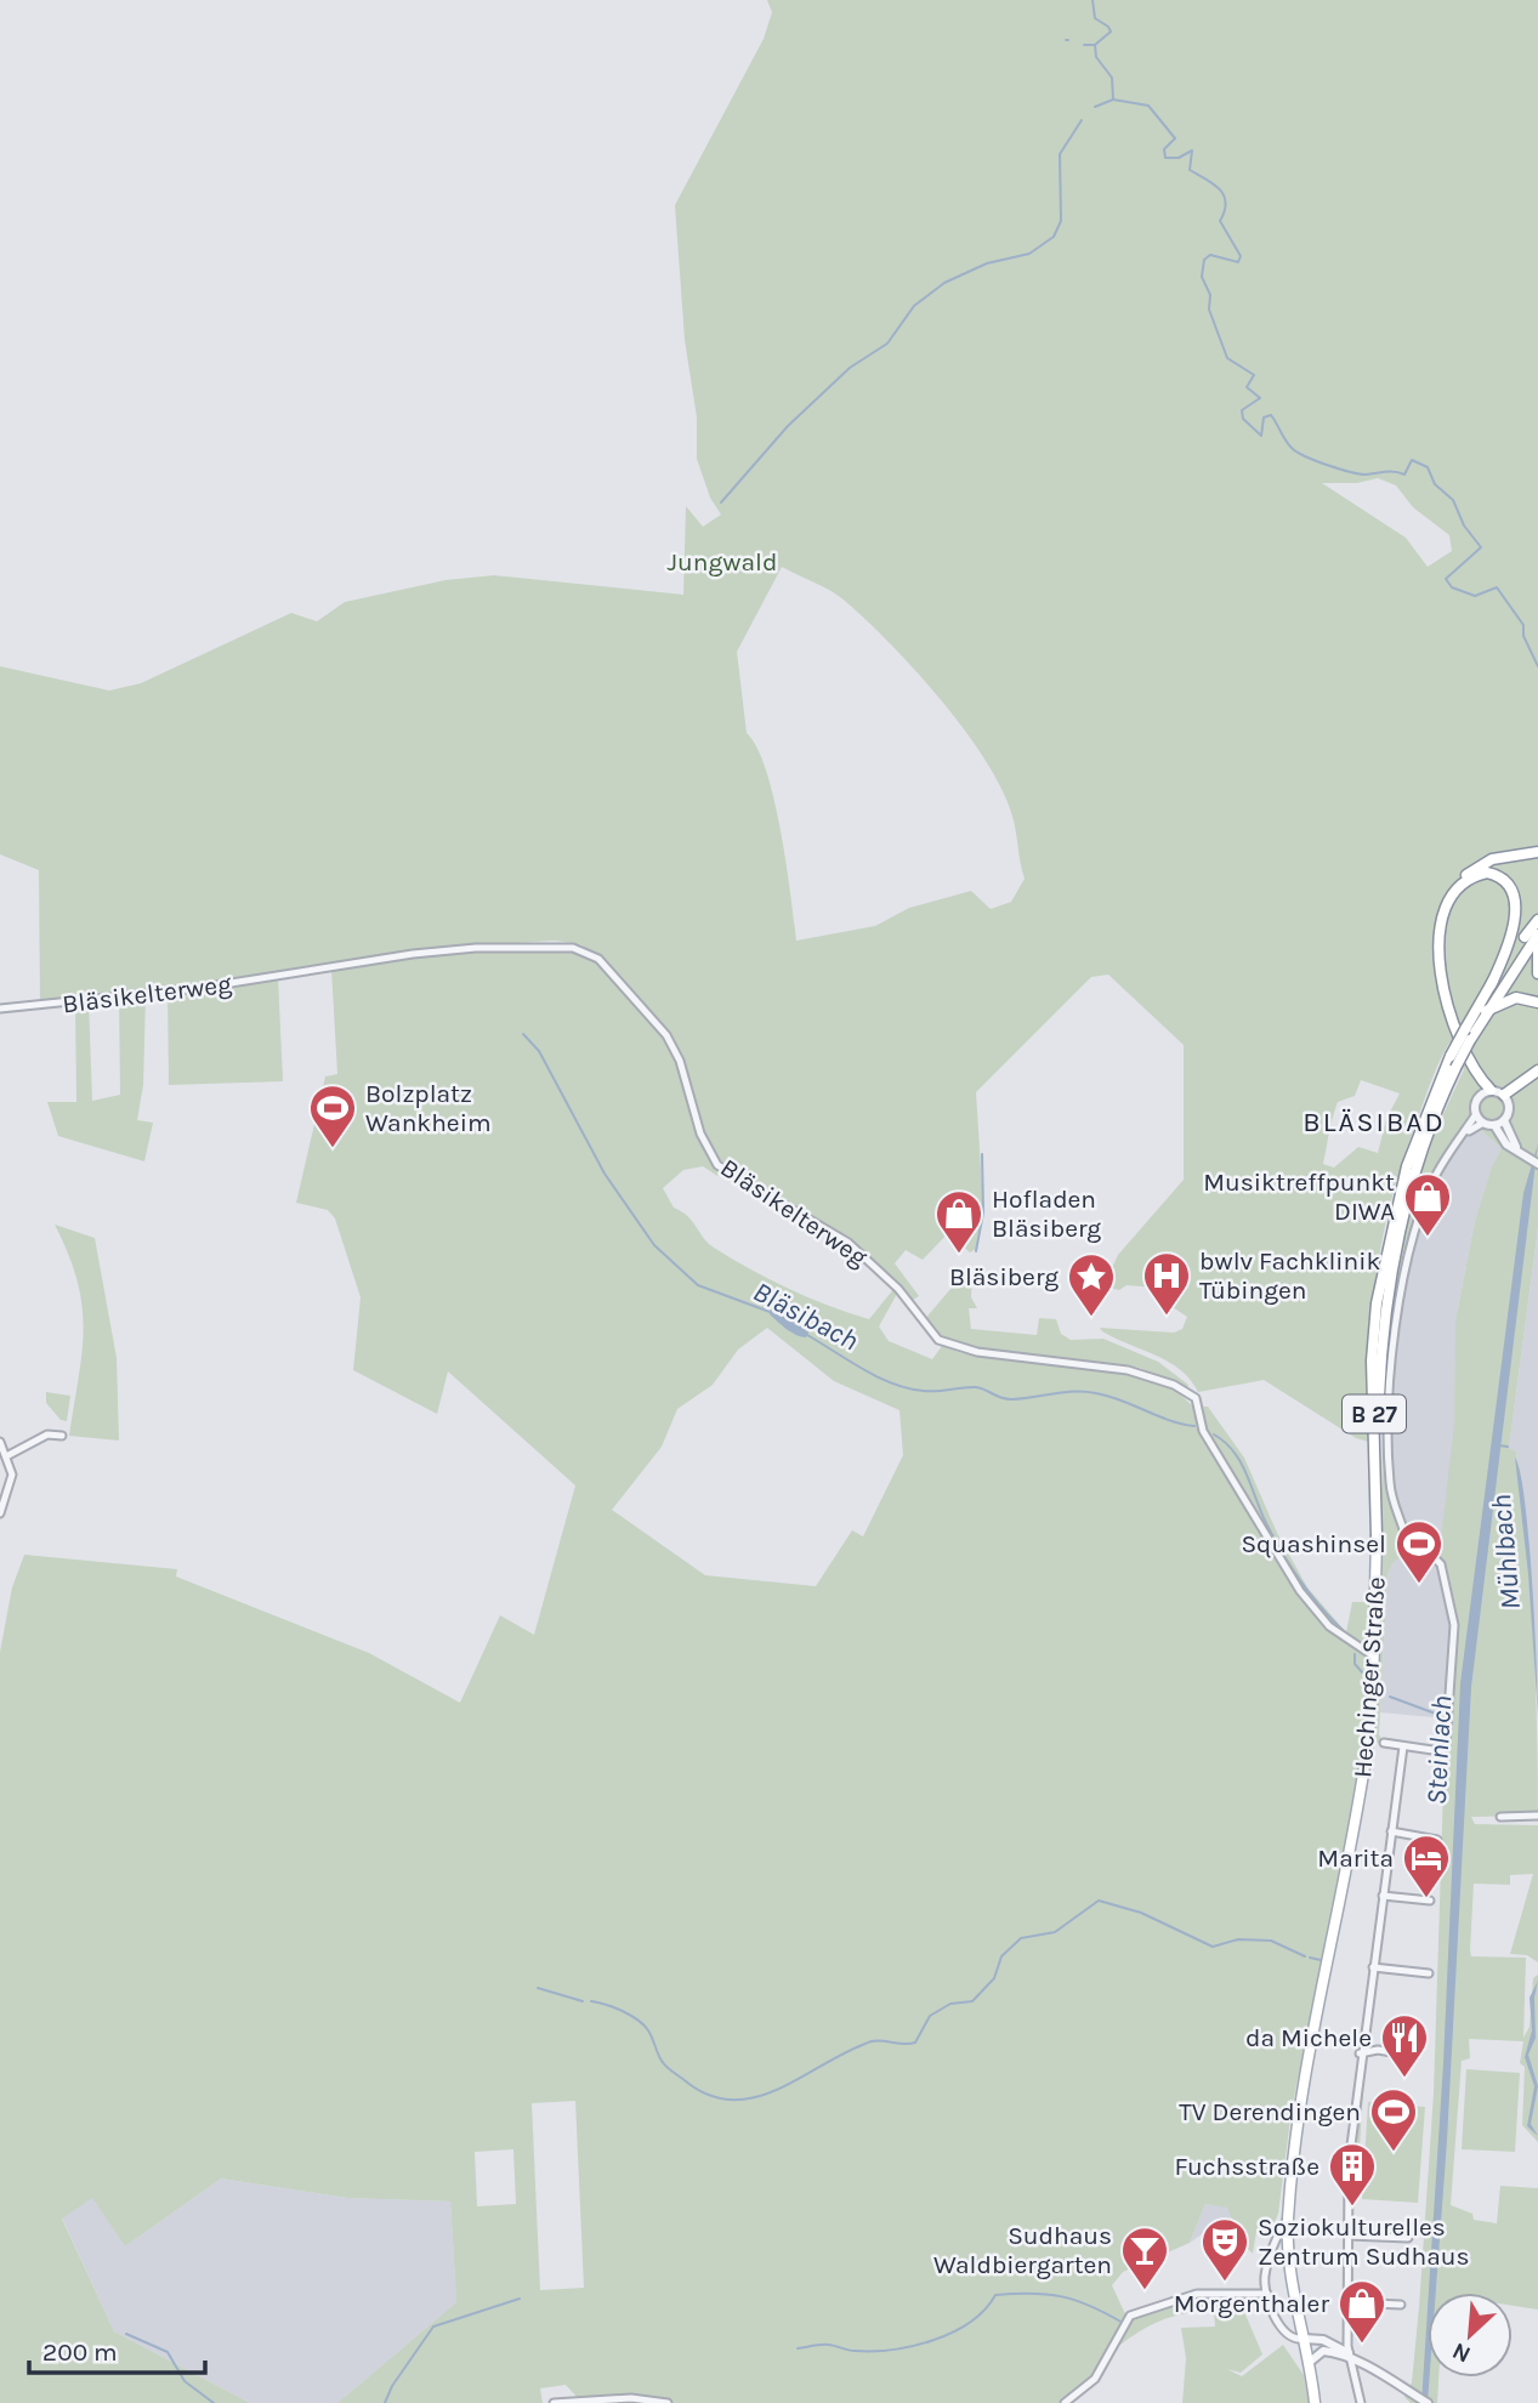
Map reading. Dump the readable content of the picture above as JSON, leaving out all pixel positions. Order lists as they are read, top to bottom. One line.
{"streets":{"main road":["B 27","Hechinger Straße"],"street":["Bläsikelterweg"]},"crossings":[["Bläsikelterweg","Hechinger Straße"],["B 27","Hechinger Straße"]],"districts":["BLÄSIBAD"],"water":["Bläsibach","Mühlbach","Steinlach"],"parks":["Jungwald"],"places":{"sports":["Bolzplatz Wankheim","Squashinsel","TV Derendingen"],"shop":["Musiktreffpunkt DIWA","Hofladen Bläsiberg","Morgenthaler"],"hospital":["bwlv Fachklinik Tübingen"],"place":["Bläsiberg"],"hotel":["Marita"],"restaurant":["da Michele"],"building":["Fuchsstraße"],"theatre":["Soziokulturelles Zentrum Sudhaus"],"bar":["Sudhaus Waldbiergarten"]},"scale_bar":"200 m","north":"bottom left"}
